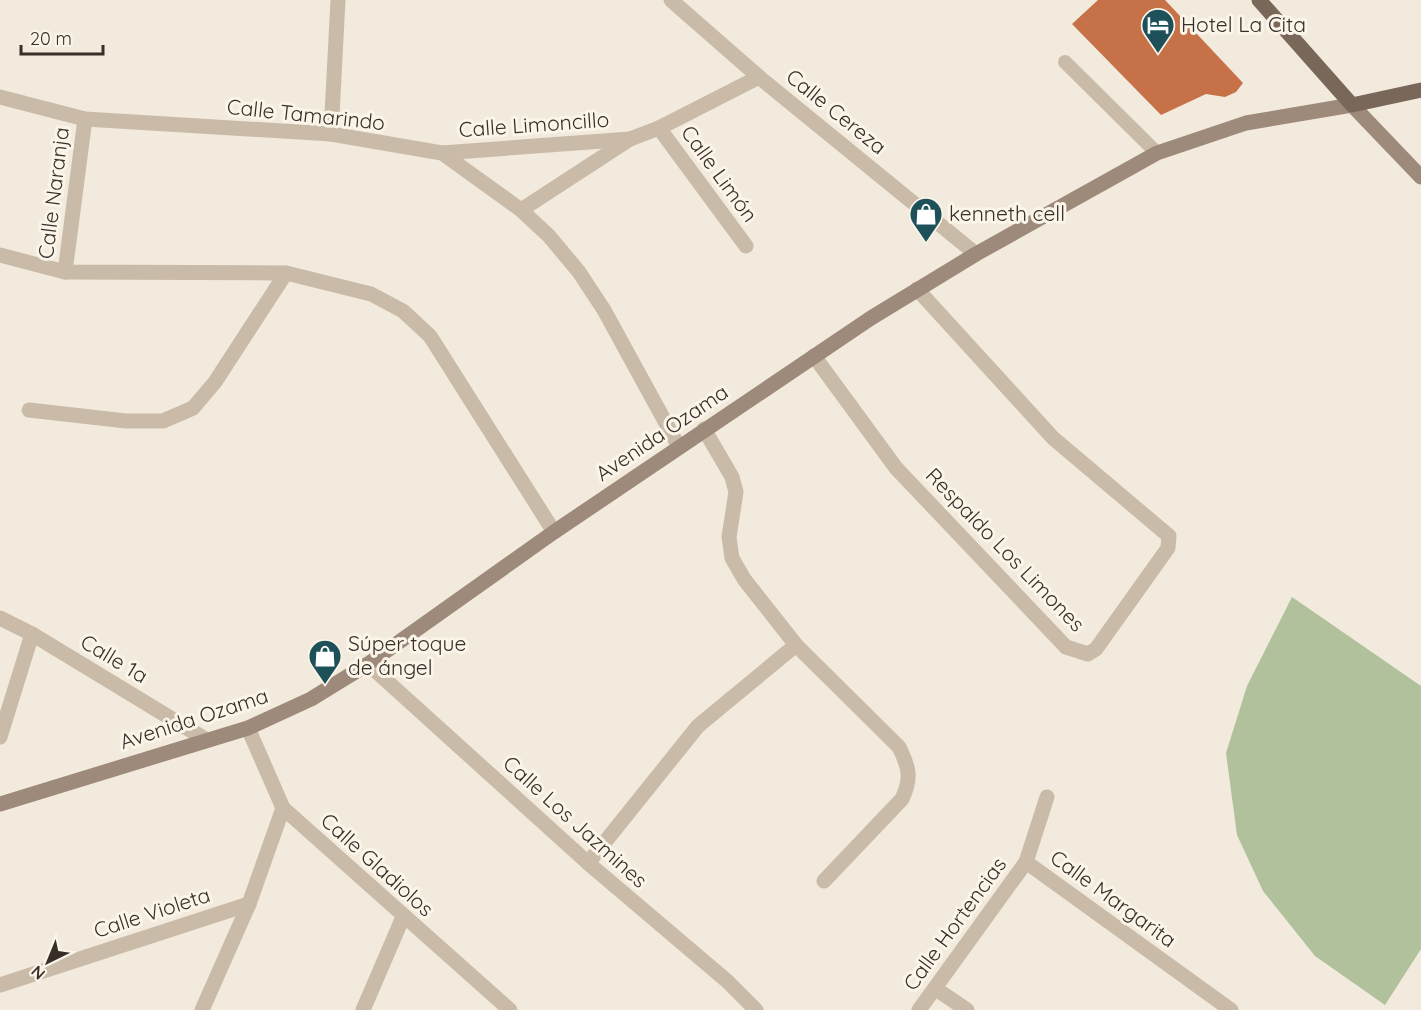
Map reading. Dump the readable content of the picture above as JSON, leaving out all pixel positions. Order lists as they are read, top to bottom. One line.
{"streets":{"street":["Calle Cereza","Calle Tamarindo","Calle Limoncillo","Calle Limón","Calle Naranja","Avenida Ozama","Respaldo Los Limones","Calle 1a","Calle Los Jazmines","Calle Gladiolos","Calle Margarita","Calle Violeta","Calle Hortencias"]},"crossings":[["Calle Cereza","Calle Limoncillo"],["Calle Cereza","Avenida Ozama"],["Calle Tamarindo","Calle Limoncillo"],["Calle Tamarindo","Calle Naranja"],["Calle Tamarindo","Avenida Ozama"],["Calle Limoncillo","Calle Limón"],["Avenida Ozama","Respaldo Los Limones"],["Avenida Ozama","Calle 1a"],["Avenida Ozama","Calle Los Jazmines"],["Avenida Ozama","Calle Gladiolos"],["Calle Margarita","Calle Hortencias"]],"places":{"hotel":["Hotel La Cita"],"shop":["kenneth cell","Súper toque de ángel"]},"scale_bar":"20 m","north":"bottom left"}
